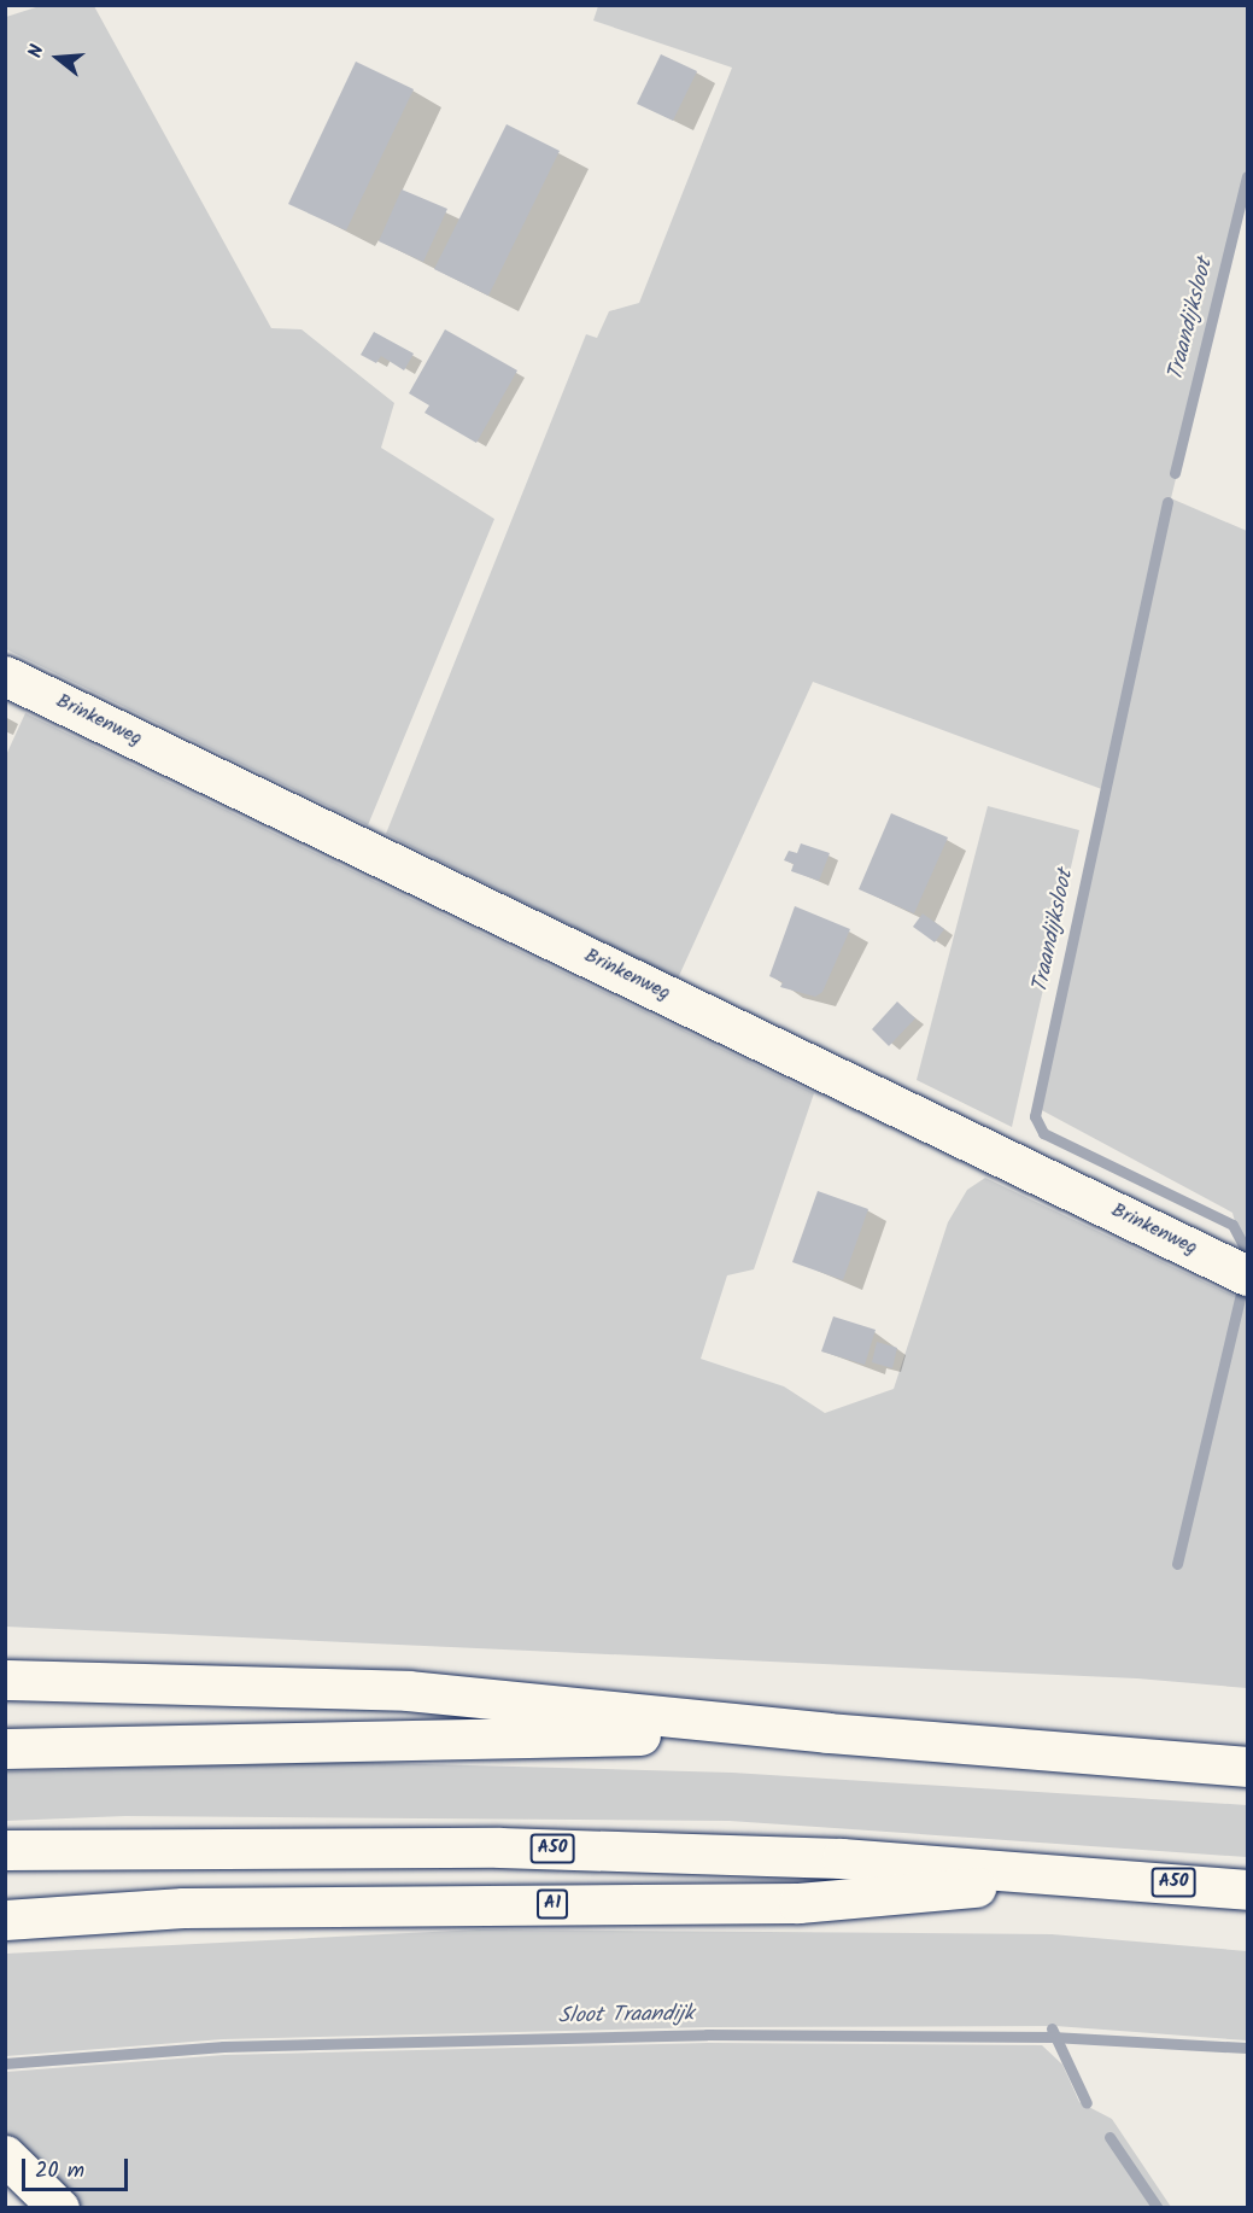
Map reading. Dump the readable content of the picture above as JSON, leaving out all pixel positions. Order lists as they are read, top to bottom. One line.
{"streets":{"main road":["Brinkenweg","A50","A1"]},"crossings":[["A50","A1"]],"water":["Traandijksloot","Sloot Traandijk"],"scale_bar":"20 m","north":"left"}
